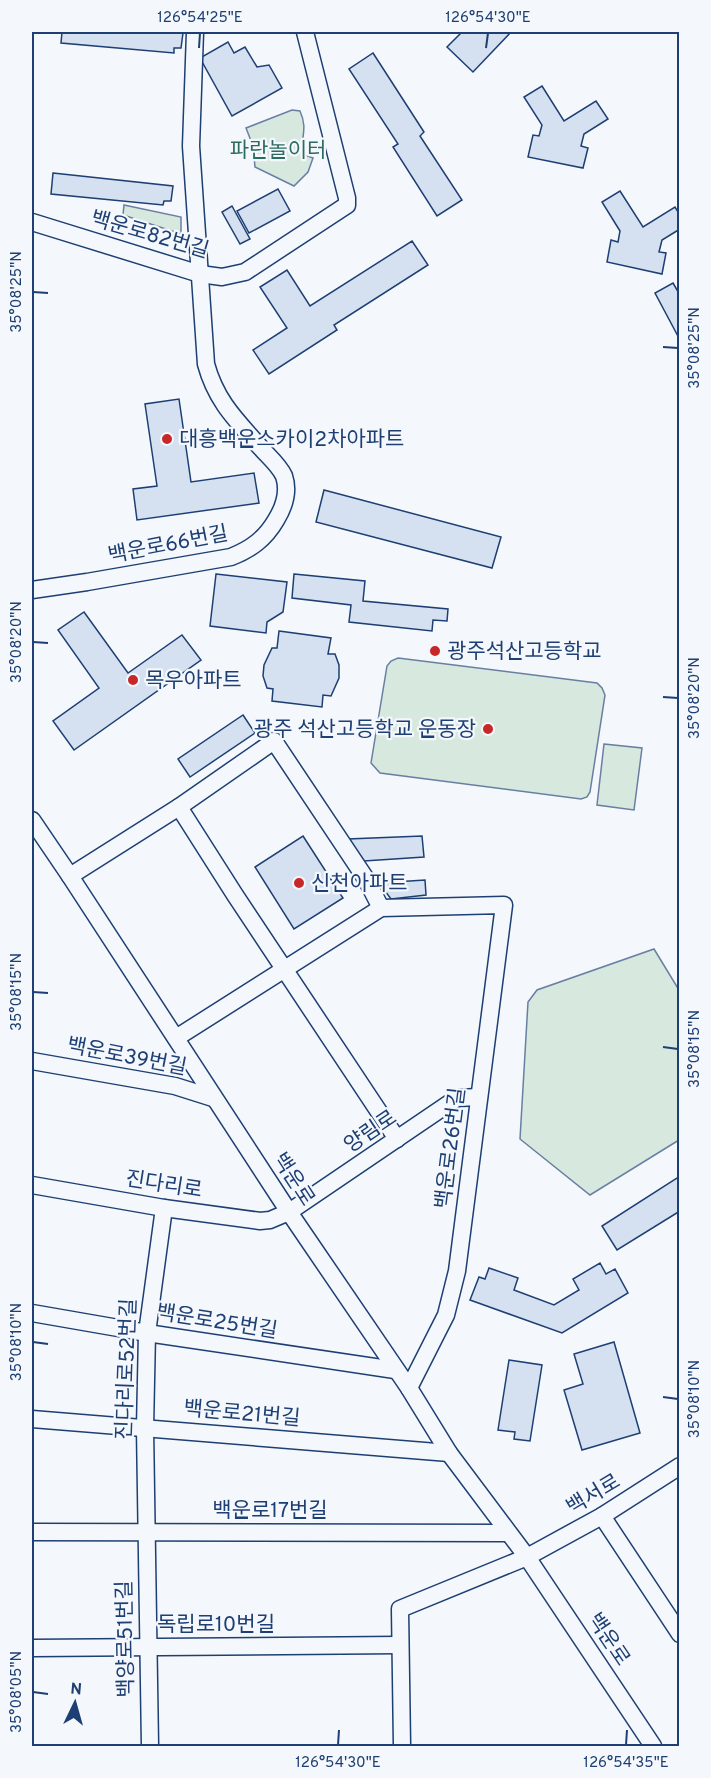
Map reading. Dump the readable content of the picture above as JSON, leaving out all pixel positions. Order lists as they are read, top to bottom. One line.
{"streets":{"street":["백운로82번길","백운로66번길","백운로39번길","양림로","백운로26번길","백운로","진다리로","백운로25번길","진다리로52번길","백운로21번길","백서로","백운로17번길","독립로10번길","백양로51번길"]},"crossings":[["백운로82번길","백운로66번길"],["백운로39번길","백운로"],["양림로","백운로26번길"],["양림로","백운로"],["양림로","진다리로"],["백운로26번길","백운로"],["백운로","진다리로"],["백운로","백운로25번길"],["백운로","백운로21번길"],["백운로","백서로"],["백운로","백운로17번길"],["진다리로","진다리로52번길"],["백운로25번길","진다리로52번길"],["진다리로52번길","백운로21번길"],["진다리로52번길","백운로17번길"],["진다리로52번길","백양로51번길"],["백운로17번길","백양로51번길"],["독립로10번길","백양로51번길"]],"parks":["파란놀이터"],"places":["대흥백운스카이2차아파트","광주석산고등학교","목우아파트","광주 석산고등학교 운동장","신천아파트"],"north":"top","coordinates":["126°54'25\"E","126°54'30\"E","35°08'25\"N","35°08'20\"N","35°08'15\"N","35°08'10\"N","35°08'05\"N","126°54'35\"E"]}
